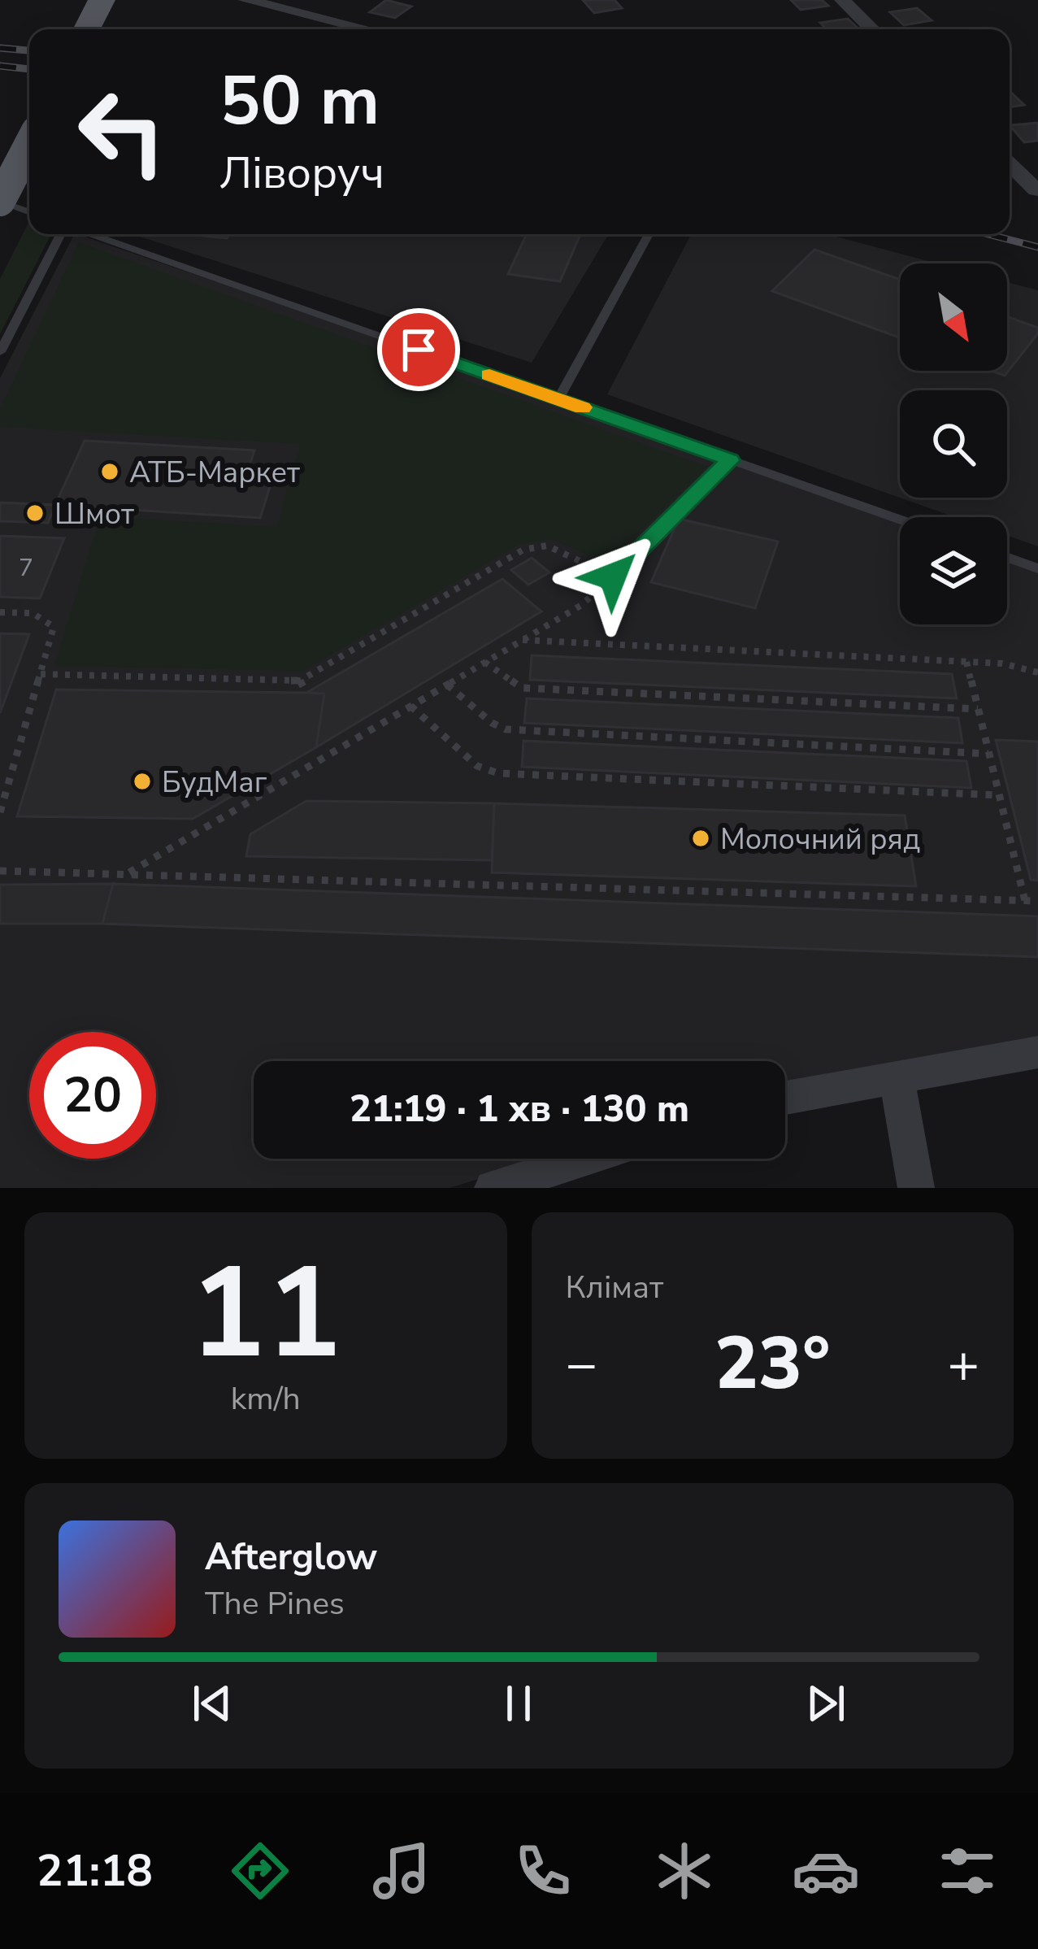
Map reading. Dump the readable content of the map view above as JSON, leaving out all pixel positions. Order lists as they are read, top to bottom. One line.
{"places":["АТБ-Маркет","Шмот","БудМаг","Молочний ряд"],"house_numbers":["7"],"north":"bottom right","page":{"turn":["50 m","Ліворуч"],"limit":"20","trip":"21:19 · 1 хв · 130 m","tile":[["11","km/h"],"Клімат"],"heat":["−","23°","+"],"song":["Afterglow","The Pines"],"tabs":"21:18"}}
